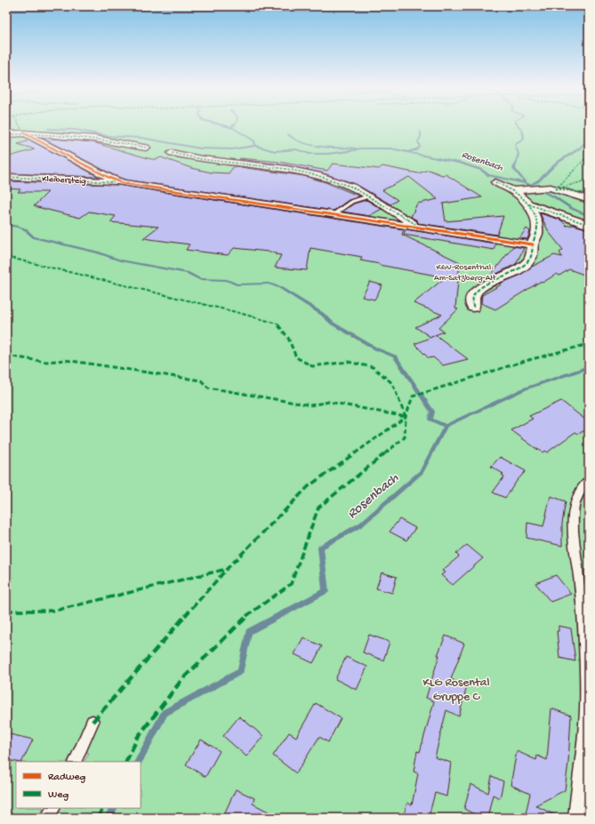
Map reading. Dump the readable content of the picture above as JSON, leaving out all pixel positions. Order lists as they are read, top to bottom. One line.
{"streets":{"street":["Kleibersteig"]},"water":["Rosenbach"],"parks":["KGV-Rosenthal: Am-Satzberg-Alt","KLG Rosental Gruppe C"],"legend":["Radweg","Weg"]}
